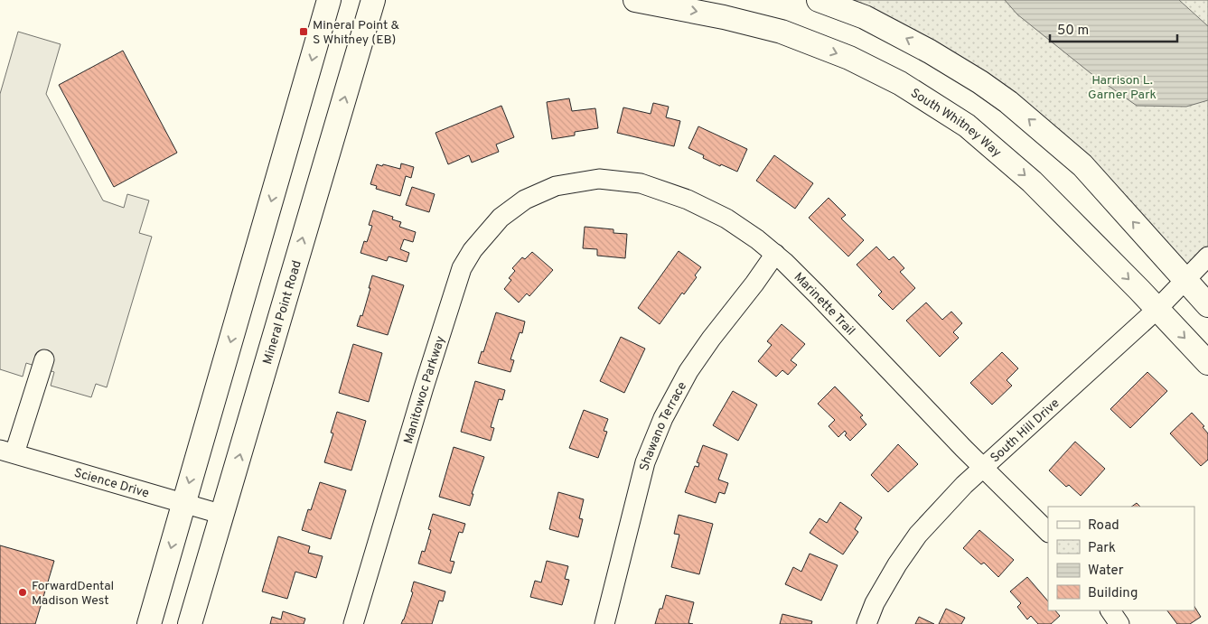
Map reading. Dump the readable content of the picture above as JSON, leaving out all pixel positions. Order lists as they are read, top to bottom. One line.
{"streets":{"main road":["South Whitney Way","Mineral Point Road"],"street":["Marinette Trail","Manitowoc Parkway","Shawano Terrace","South Hill Drive","Science Drive"]},"crossings":[["South Whitney Way","South Hill Drive"],["Marinette Trail","Manitowoc Parkway"],["Marinette Trail","Shawano Terrace"],["Marinette Trail","South Hill Drive"],["Mineral Point Road","Science Drive"]],"parks":["Harrison L. Garner Park"],"places":{"transit":["Mineral Point & S Whitney (EB)"],"other":["ForwardDental Madison West"]},"legend":["Road","Park","Water","Building"],"scale_bar":"50 m"}
